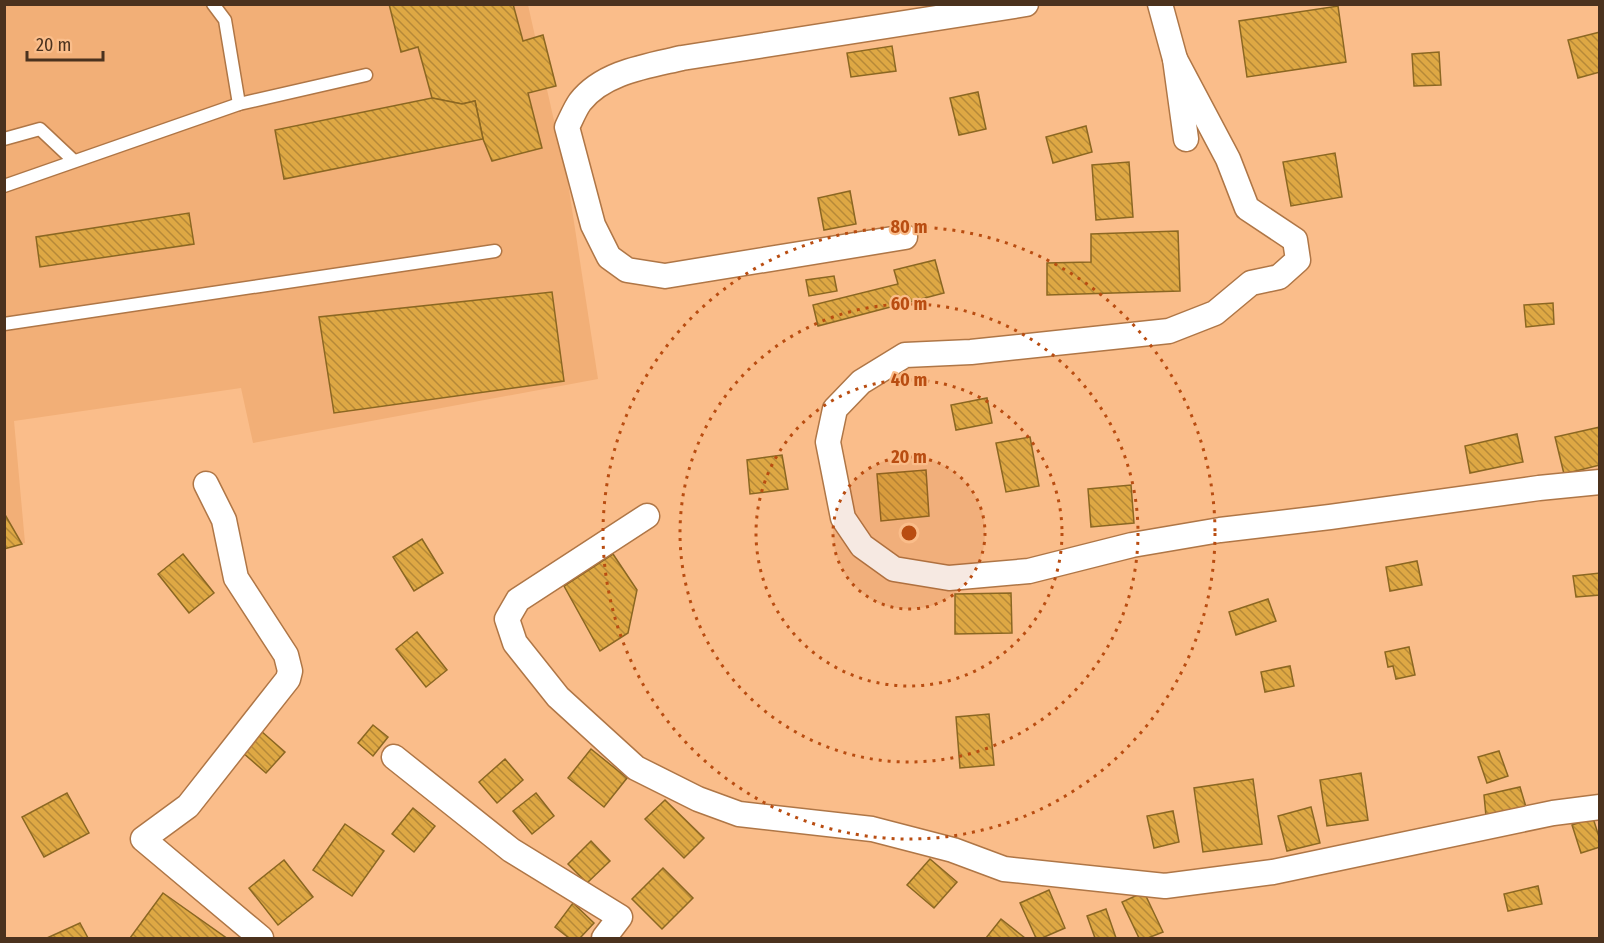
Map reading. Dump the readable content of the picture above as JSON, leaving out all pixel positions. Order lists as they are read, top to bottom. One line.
{"scale_bar":"20 m","rings":["80 m","60 m","40 m","20 m"]}
